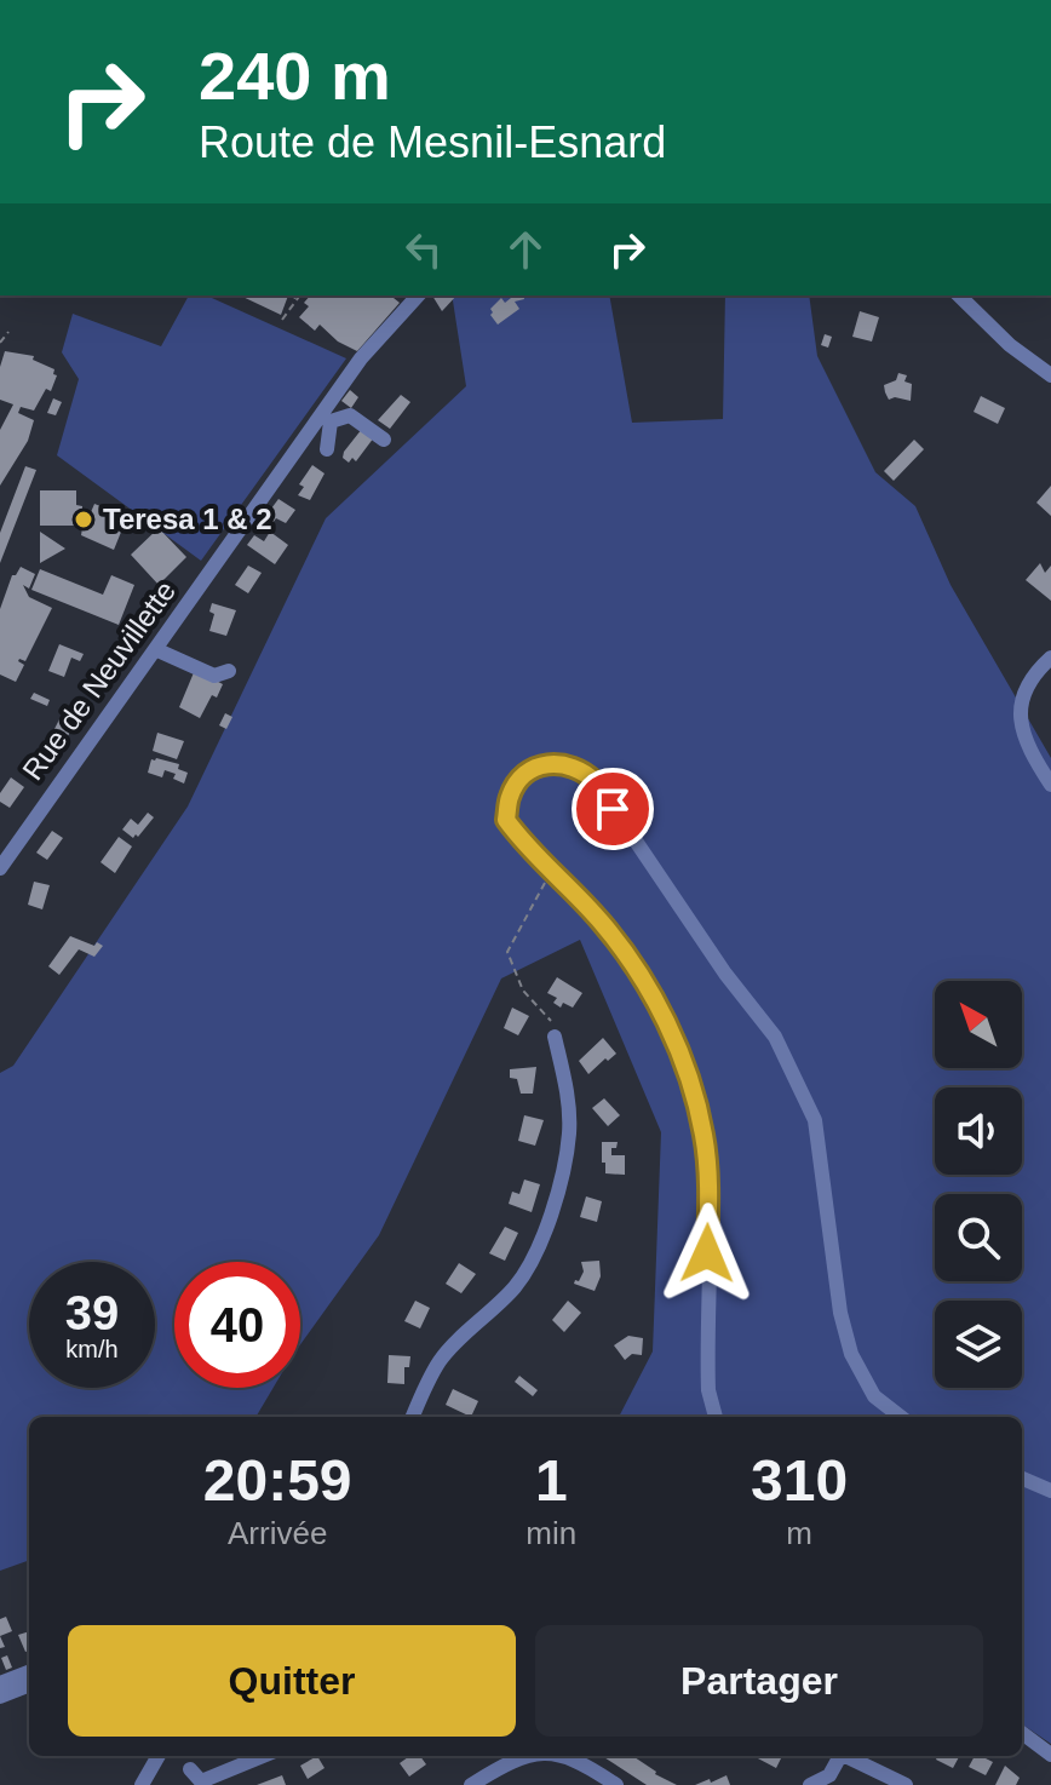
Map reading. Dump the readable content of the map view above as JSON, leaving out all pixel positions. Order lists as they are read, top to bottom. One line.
{"streets":{"street":["Rue de Neuvillette"]},"places":["Teresa 1 & 2"],"north":"top left","page":{"turn":["240 m","Route de Mesnil-Esnard"],"speed":"39 km/h","limit":"40","eta":["20:59","Arrivée","1","min","310","m"],"buttons":["Quitter","Partager"]}}
